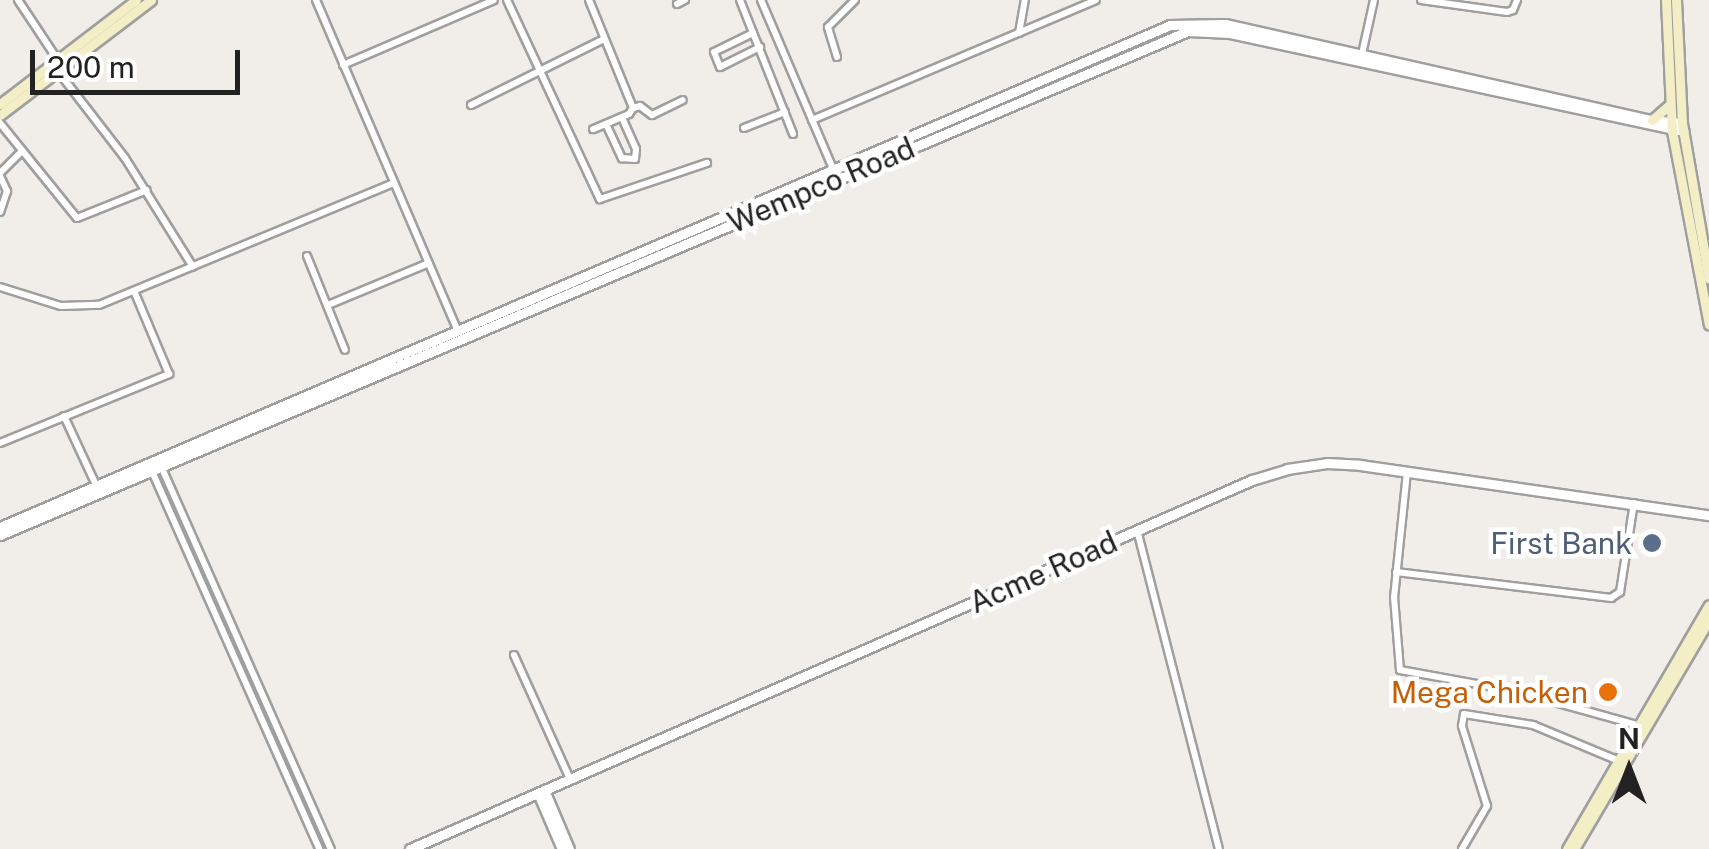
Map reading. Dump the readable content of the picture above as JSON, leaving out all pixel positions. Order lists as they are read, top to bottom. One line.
{"streets":{"street":["Wempco Road","Acme Road"]},"places":["First Bank","Mega Chicken"],"scale_bar":"200 m","north":"top"}
